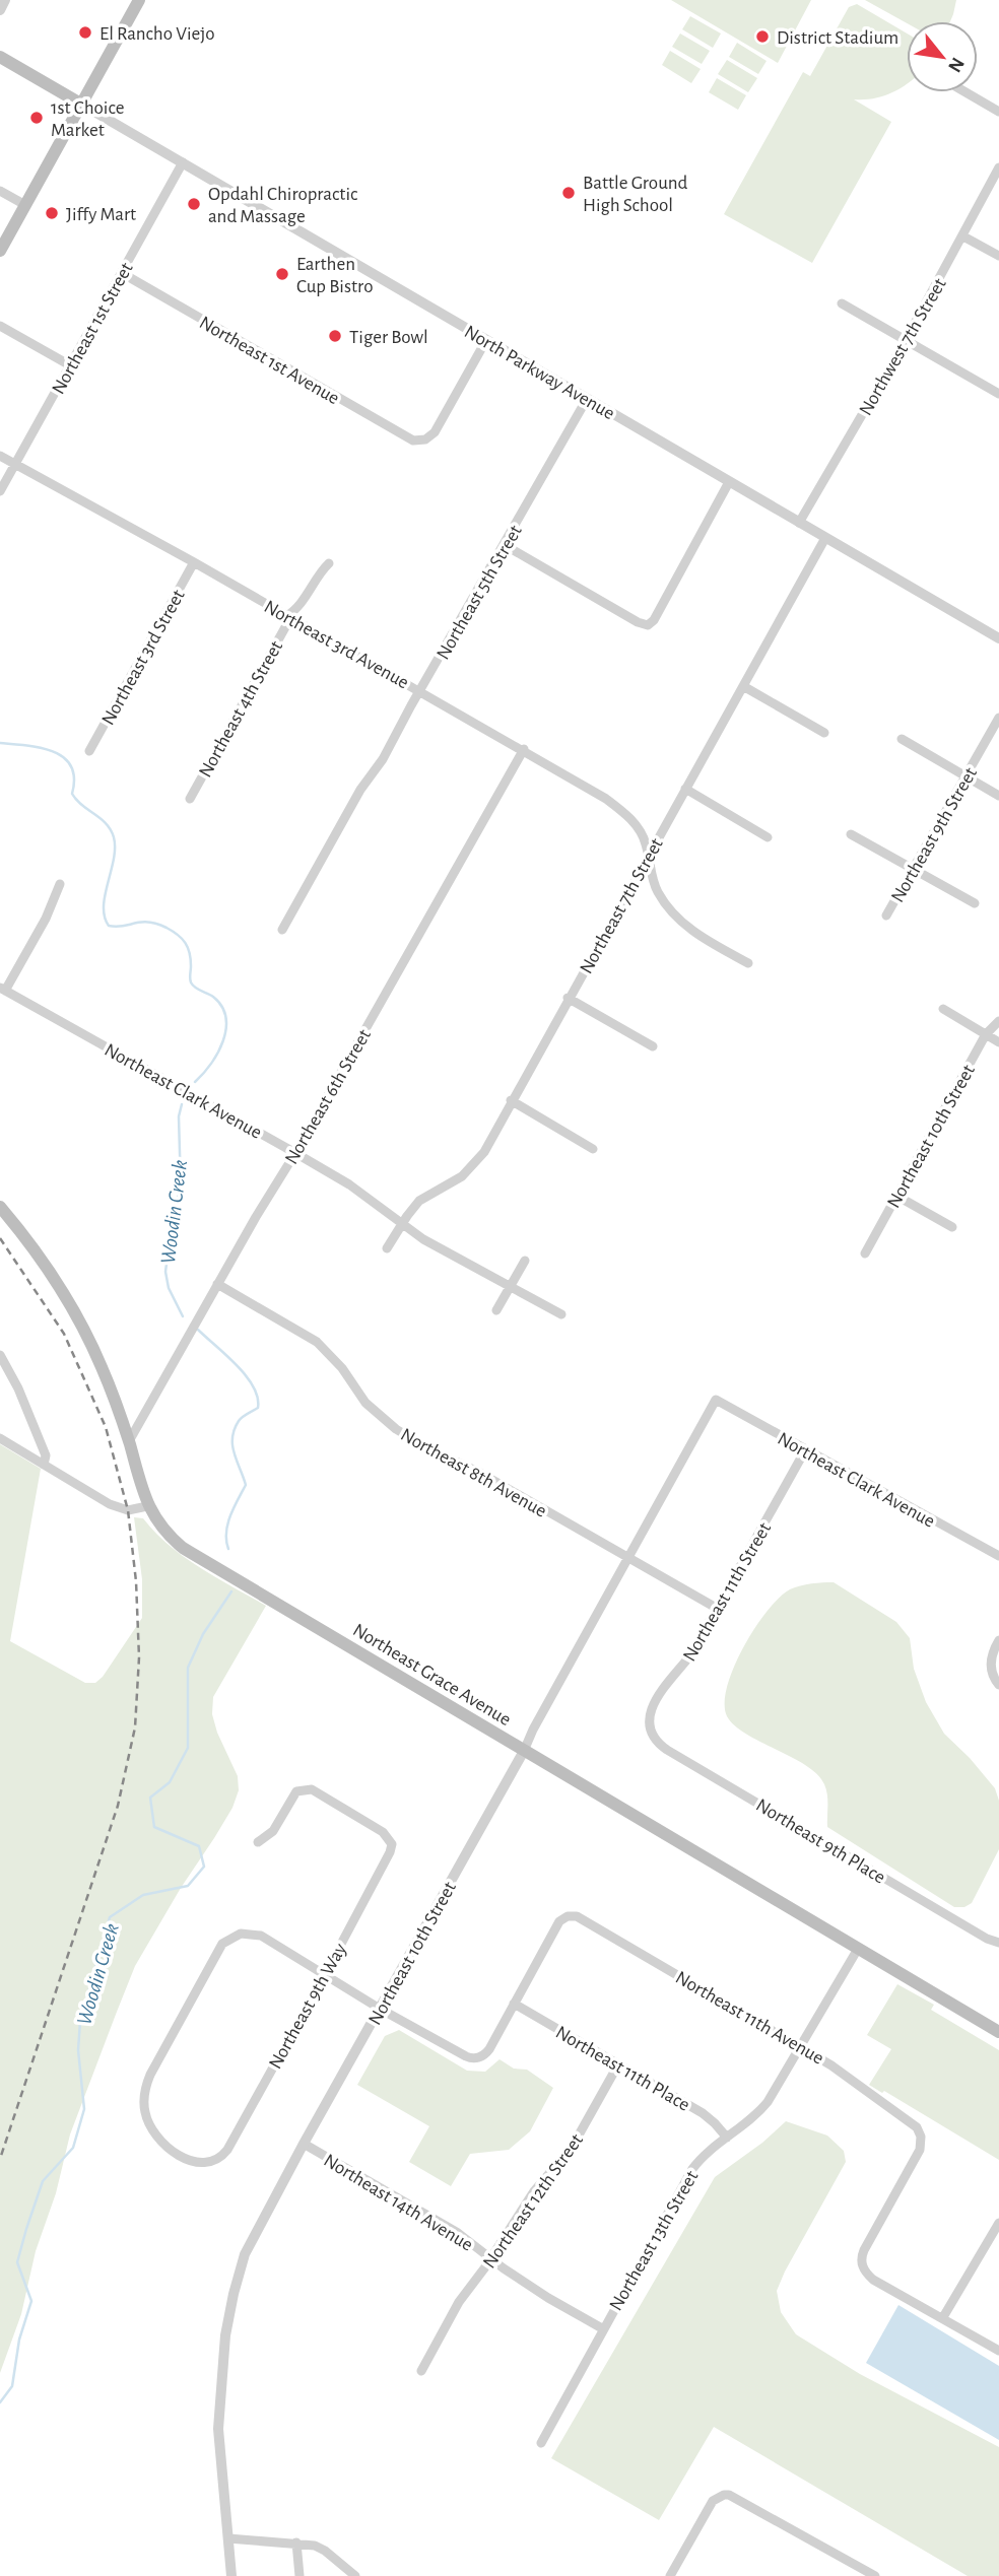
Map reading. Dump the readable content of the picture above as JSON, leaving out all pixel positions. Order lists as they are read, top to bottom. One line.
{"streets":{"main road":["Northeast Grace Avenue"],"street":["Northeast 1st Street","Northwest 7th Street","Northeast 1st Avenue","North Parkway Avenue","Northeast 5th Street","Northeast 3rd Avenue","Northeast 3rd Street","Northeast 4th Street","Northeast 9th Street","Northeast 7th Street","Northeast Clark Avenue","Northeast 6th Street","Northeast 10th Street","Northeast 8th Avenue","Northeast 11th Street","Northeast 9th Place","Northeast 9th Way","Northeast 11th Avenue","Northeast 11th Place","Northeast 12th Street","Northeast 14th Avenue","Northeast 13th Street"]},"crossings":[["Northeast 1st Street","Northeast 1st Avenue"],["Northeast 1st Street","North Parkway Avenue"],["Northeast 1st Street","Northeast 3rd Avenue"],["Northwest 7th Street","North Parkway Avenue"],["Northeast 1st Avenue","North Parkway Avenue"],["North Parkway Avenue","Northeast 5th Street"],["North Parkway Avenue","Northeast 7th Street"],["Northeast 5th Street","Northeast 3rd Avenue"],["Northeast 3rd Avenue","Northeast 3rd Street"],["Northeast 3rd Avenue","Northeast 4th Street"],["Northeast 3rd Avenue","Northeast 7th Street"],["Northeast 3rd Avenue","Northeast 6th Street"],["Northeast 7th Street","Northeast Clark Avenue"],["Northeast Clark Avenue","Northeast 6th Street"],["Northeast Clark Avenue","Northeast 10th Street"],["Northeast Clark Avenue","Northeast 11th Street"],["Northeast 6th Street","Northeast 8th Avenue"],["Northeast 6th Street","Northeast Grace Avenue"],["Northeast 10th Street","Northeast 8th Avenue"],["Northeast 10th Street","Northeast Grace Avenue"],["Northeast 10th Street","Northeast 14th Avenue"],["Northeast 8th Avenue","Northeast 11th Street"],["Northeast 11th Street","Northeast 9th Place"],["Northeast Grace Avenue","Northeast 13th Street"],["Northeast 11th Avenue","Northeast 11th Place"],["Northeast 11th Avenue","Northeast 13th Street"],["Northeast 11th Place","Northeast 12th Street"],["Northeast 11th Place","Northeast 13th Street"],["Northeast 12th Street","Northeast 14th Avenue"],["Northeast 14th Avenue","Northeast 13th Street"]],"water":["Woodin Creek"],"places":["El Rancho Viejo","District Stadium","1st Choice Market","Battle Ground High School","Opdahl Chiropractic and Massage","Jiffy Mart","Earthen Cup Bistro","Tiger Bowl"],"north":"bottom right"}
